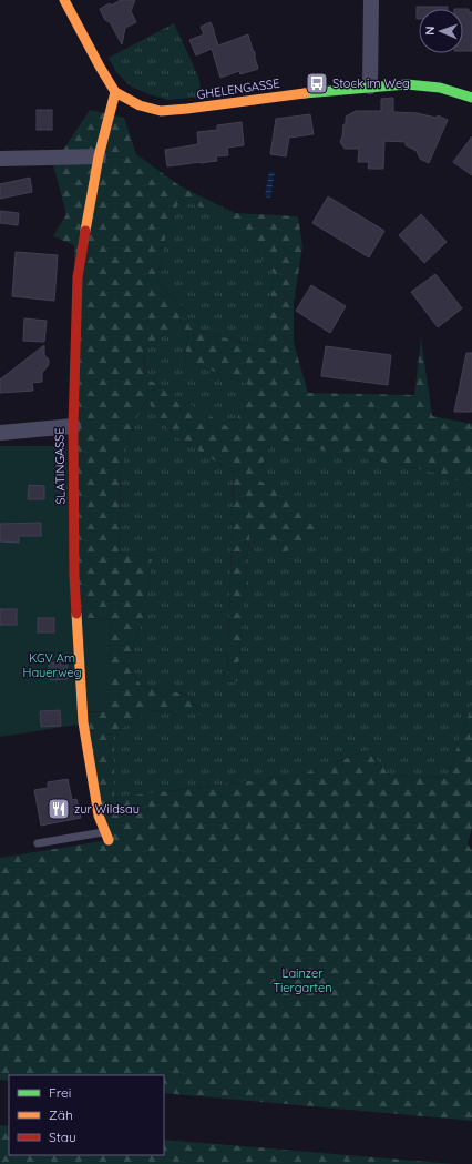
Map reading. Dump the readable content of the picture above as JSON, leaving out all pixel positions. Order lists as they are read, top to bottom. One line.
{"streets":{"street":["GHELENGASSE","SLATINGASSE"]},"crossings":[["GHELENGASSE","SLATINGASSE"]],"parks":["KGV Am Hauerweg","Lainzer Tiergarten"],"places":{"bus stop":["Stock im Weg"],"restaurant":["zur Wildsau"]},"legend":["Frei","Zäh","Stau"],"north":"left"}
